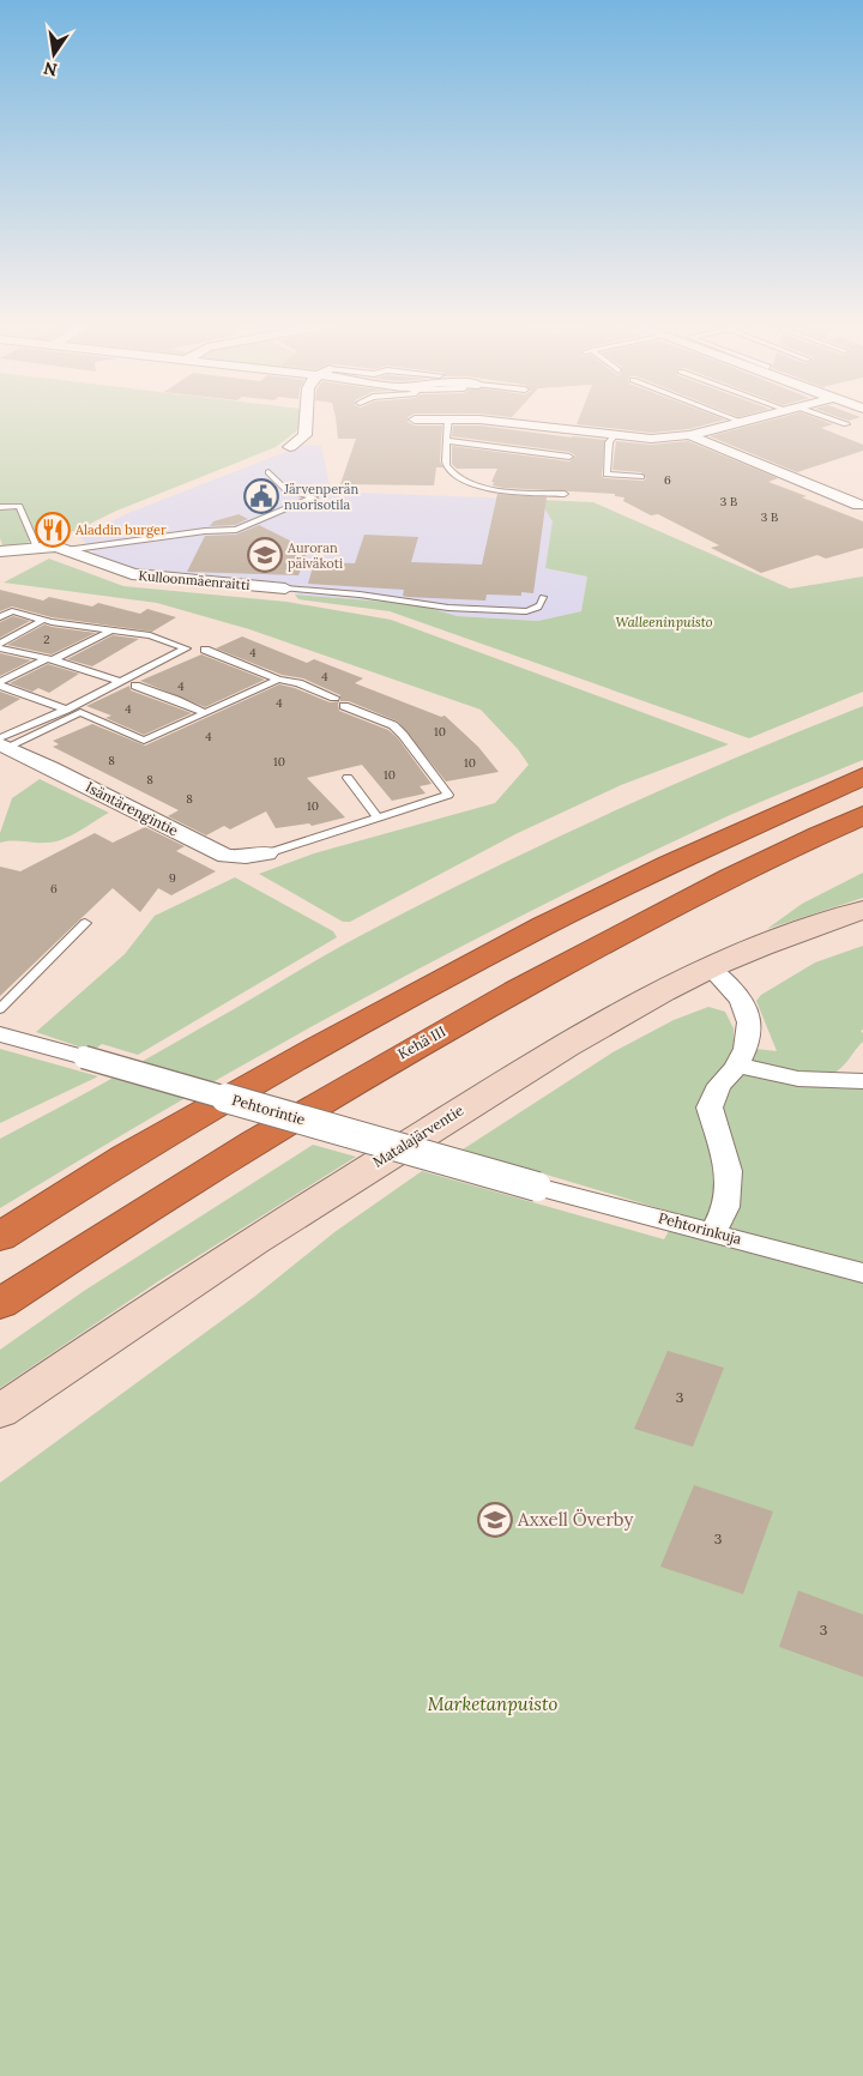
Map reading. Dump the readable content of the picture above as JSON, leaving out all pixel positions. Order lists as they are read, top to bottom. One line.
{"streets":{"highway":["Kehä III"],"main road":["Matalajärventie"],"street":["Kulloonmäenraitti","Isäntärengintie","Pehtorintie","Pehtorinkuja"]},"crossings":[["Pehtorintie","Pehtorinkuja"]],"parks":["Walleeninpuisto","Marketanpuisto"],"places":{"public building":["Järvenperän nuorisotila"],"restaurant":["Aladdin burger"],"school or university":["Auroran päiväkoti","Axxell Överby"]},"house_numbers":["6","3 B","3 B","2","4","4","4","4","4","10","4","8","10","10","10","8","8","10","9","6","3","3","3"],"north":"bottom"}
